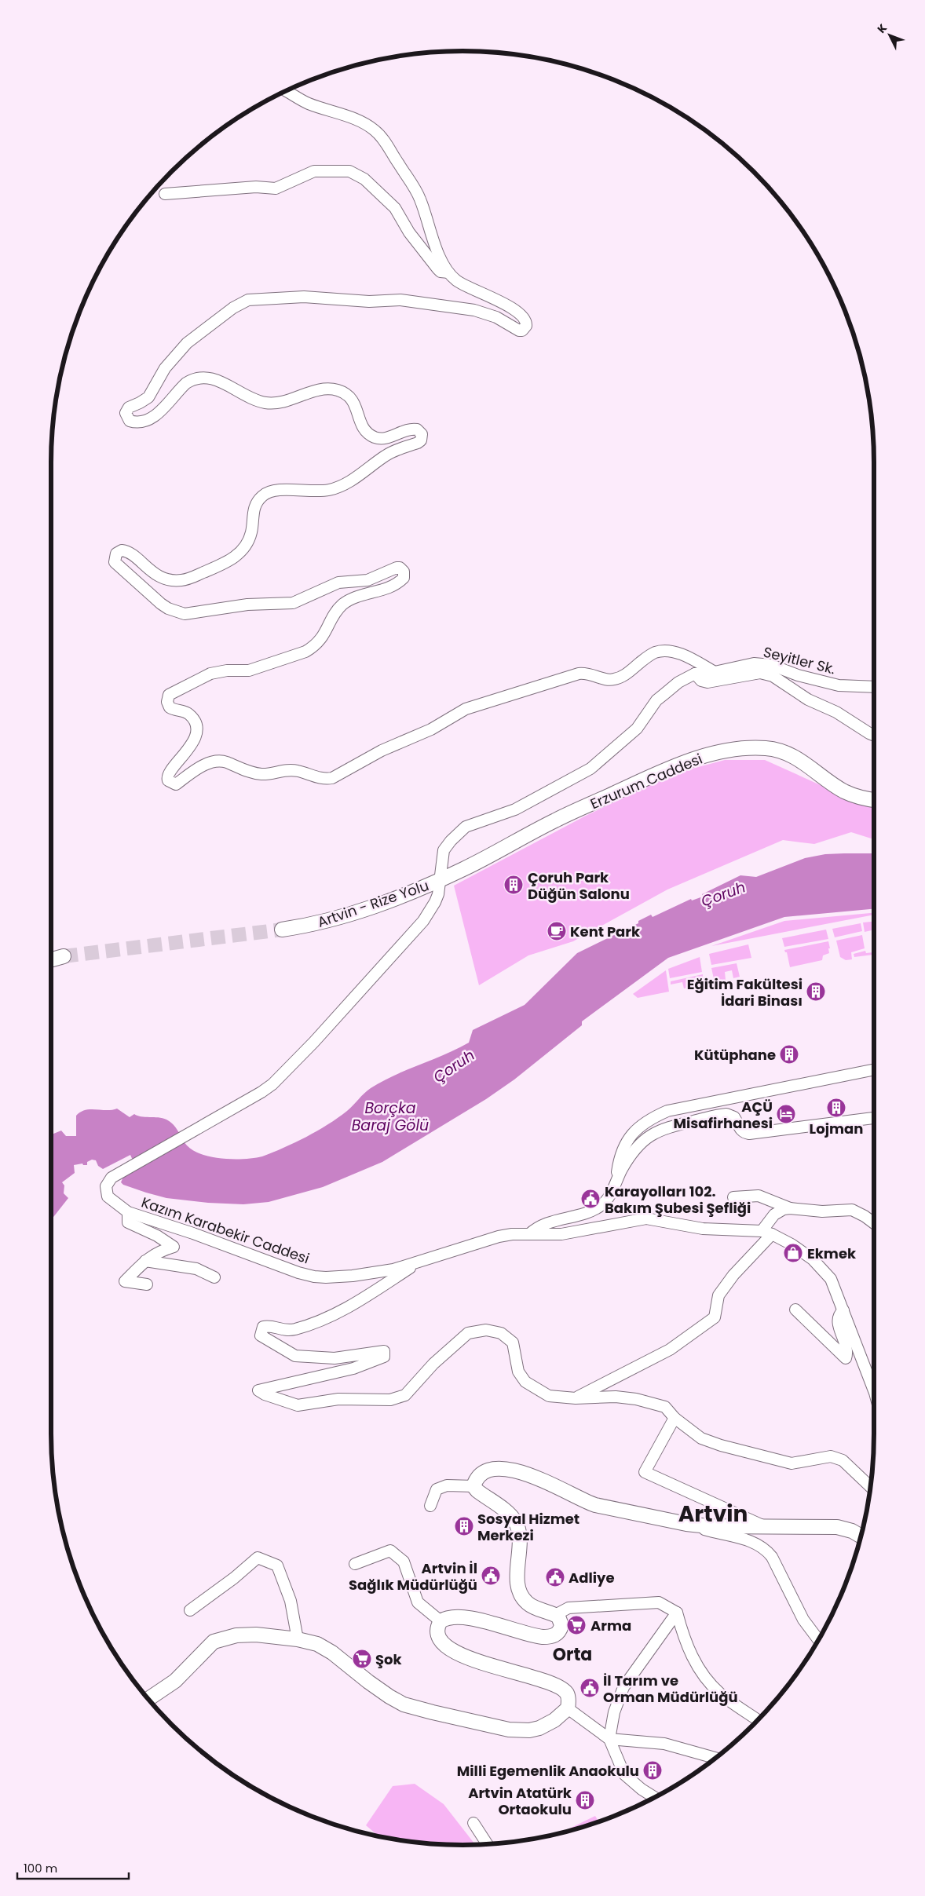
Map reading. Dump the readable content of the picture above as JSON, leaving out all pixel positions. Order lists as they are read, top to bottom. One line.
{"streets":{"main road":["Erzurum Caddesi","Artvin - Rize Yolu"],"street":["Seyitler Sk.","Kazım Karabekir Caddesi"]},"crossings":[["Seyitler Sk.","Kazım Karabekir Caddesi"],["Erzurum Caddesi","Artvin - Rize Yolu"],["Erzurum Caddesi","Kazım Karabekir Caddesi"],["Artvin - Rize Yolu","Kazım Karabekir Caddesi"]],"districts":["Artvin","Orta"],"water":["Çoruh","Borçka Baraj Gölü"],"places":{"building":["Çoruh Park Düğün Salonu","Eğitim Fakültesi İdari Binası","Kütüphane","Lojman","Sosyal Hizmet Merkezi","Milli Egemenlik Anaokulu","Artvin Atatürk Ortaokulu"],"cafe":["Kent Park"],"hotel":["AÇÜ Misafirhanesi"],"public building":["Karayolları 102. Bakım Şubesi Şefliği","Artvin İl Sağlık Müdürlüğü","Adliye","İl Tarım ve Orman Müdürlüğü"],"shop":["Ekmek"],"supermarket":["Arma","Şok"]},"scale_bar":"100 m","north":"top left"}
